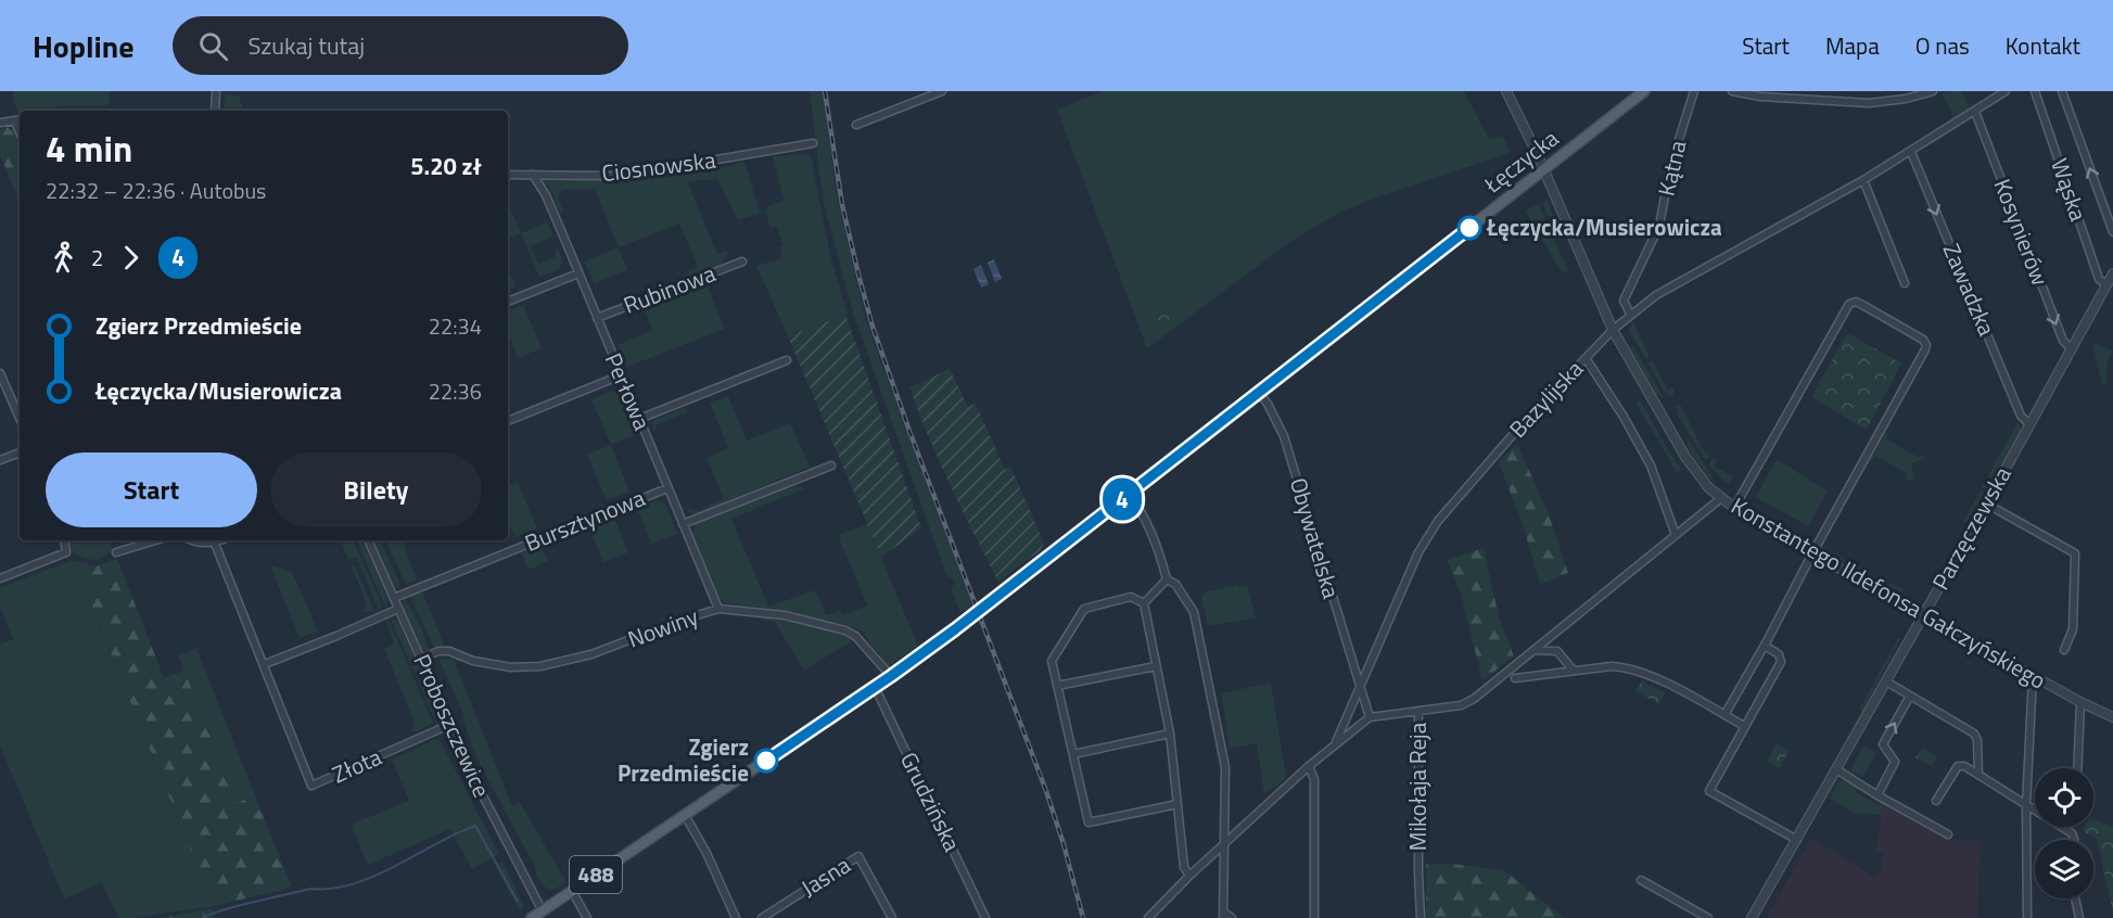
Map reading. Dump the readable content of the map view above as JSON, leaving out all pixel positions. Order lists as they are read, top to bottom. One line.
{"streets":{"main road":["Łęczycka","488"],"street":["Ciosnowska","Kątna","Wąska","Kosynierów","Rubinowa","Zawadzka","Perłowa","Bazylijska","Bursztynowa","Parzęczewska","Obywatelska","Konstantego Ildefonsa Gałczyńskiego","Nowiny","Proboszczewice","Złota","Mikołaja Reja","Grudzińska","Jasna"]},"crossings":[["Łęczycka","Obywatelska"],["Łęczycka","Konstantego Ildefonsa Gałczyńskiego"],["Łęczycka","Nowiny"],["Łęczycka","488"],["Ciosnowska","Perłowa"],["Kątna","Bazylijska"],["Wąska","Parzęczewska"],["Kosynierów","Bazylijska"],["Kosynierów","Parzęczewska"],["Rubinowa","Perłowa"],["Zawadzka","Bazylijska"],["Zawadzka","Parzęczewska"],["Perłowa","Bursztynowa"],["Perłowa","Nowiny"],["Bazylijska","Obywatelska"],["Bazylijska","Konstantego Ildefonsa Gałczyńskiego"],["Bursztynowa","Proboszczewice"],["Parzęczewska","Konstantego Ildefonsa Gałczyńskiego"],["Obywatelska","Mikołaja Reja"],["Nowiny","Proboszczewice"],["Nowiny","488"],["Proboszczewice","Złota"],["Proboszczewice","488"],["Grudzińska","488"]],"one_way":["Kosynierów"],"places":["Łęczycka/Musierowicza","Zgierz Przedmieście"],"lines":["bus line 4"],"page":{"header":"Hopline","search":"Szukaj tutaj","nav":["Start","Mapa","O nas","Kontakt"],"on_map":"4","heading":["4 min","22:32 – 22:36 · Autobus","5.20 zł"],"legs":["2","4"],"list":[{"name":"Zgierz Przedmieście","value":"22:34"},{"name":"Łęczycka/Musierowicza","value":"22:36"}],"buttons":["Start","Bilety"]}}
